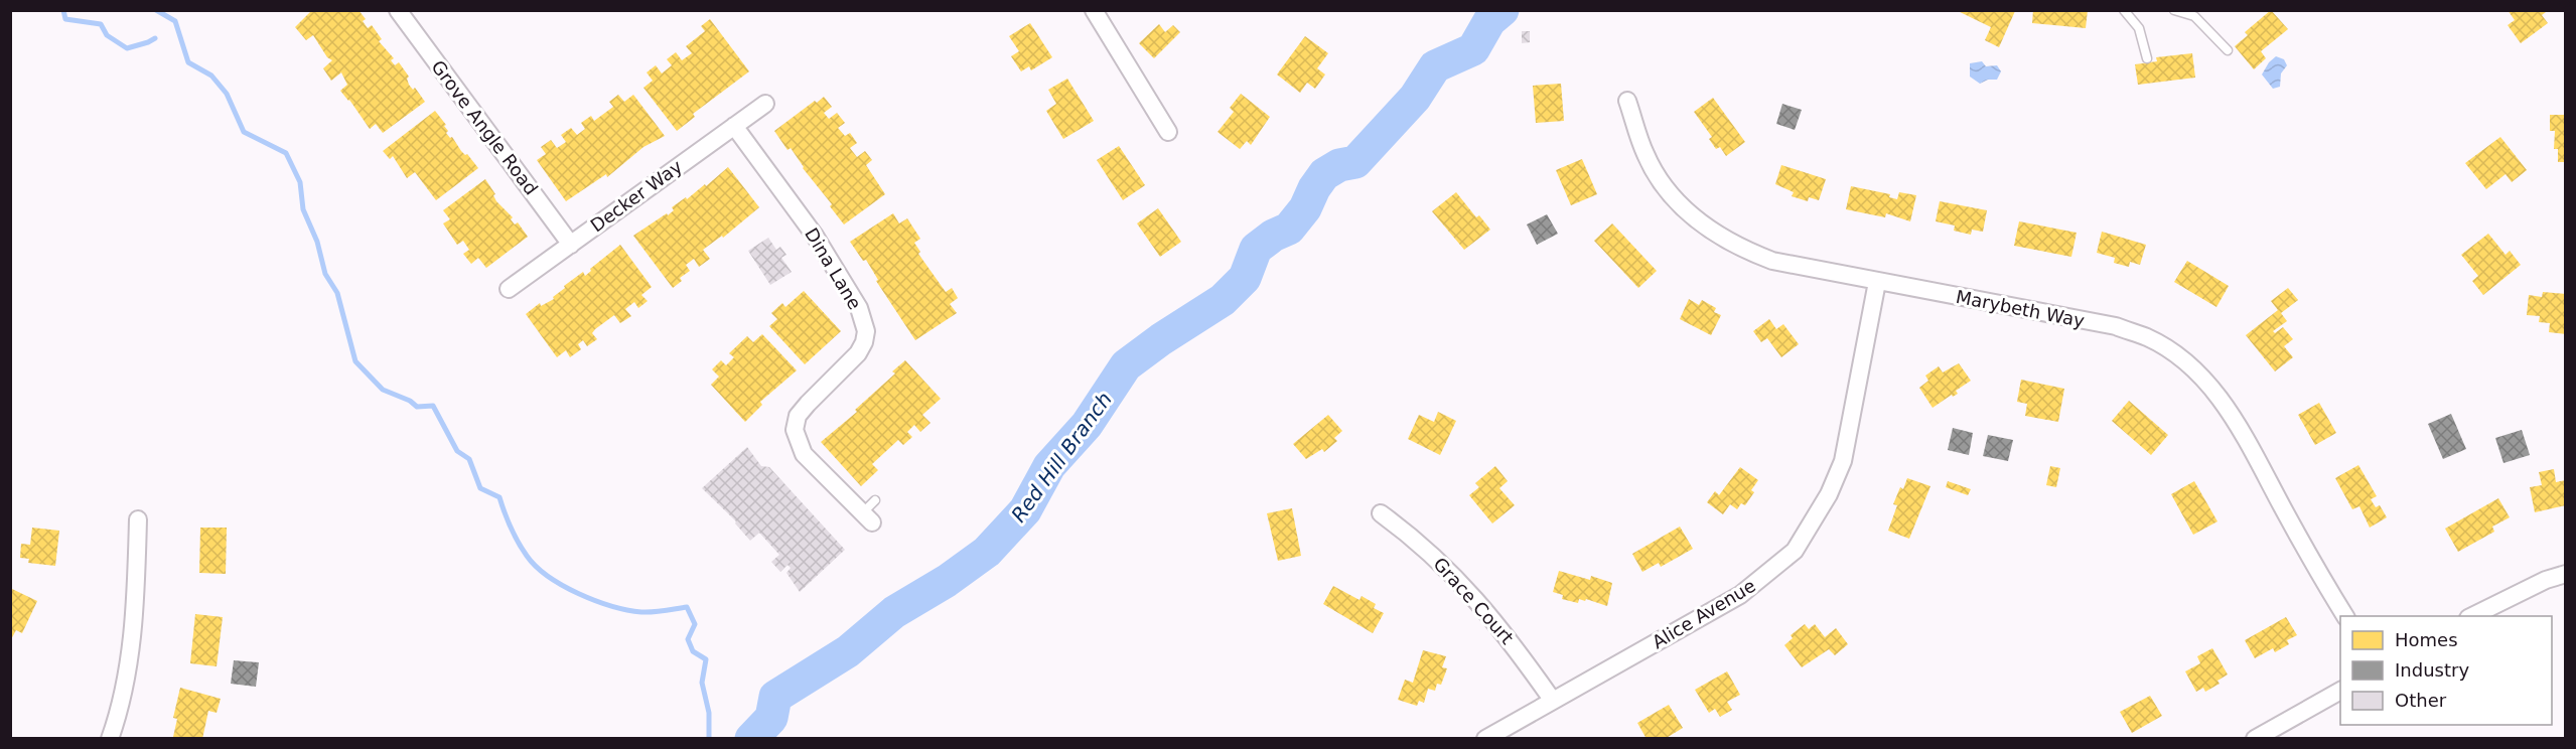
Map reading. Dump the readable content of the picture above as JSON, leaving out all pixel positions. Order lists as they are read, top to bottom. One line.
{"streets":{"street":["Grove Angle Road","Decker Way","Dina Lane","Marybeth Way","Grace Court","Alice Avenue"]},"crossings":[["Grove Angle Road","Decker Way"],["Decker Way","Dina Lane"],["Marybeth Way","Alice Avenue"],["Grace Court","Alice Avenue"]],"water":["Red Hill Branch"],"legend":["Homes","Industry","Other"]}
